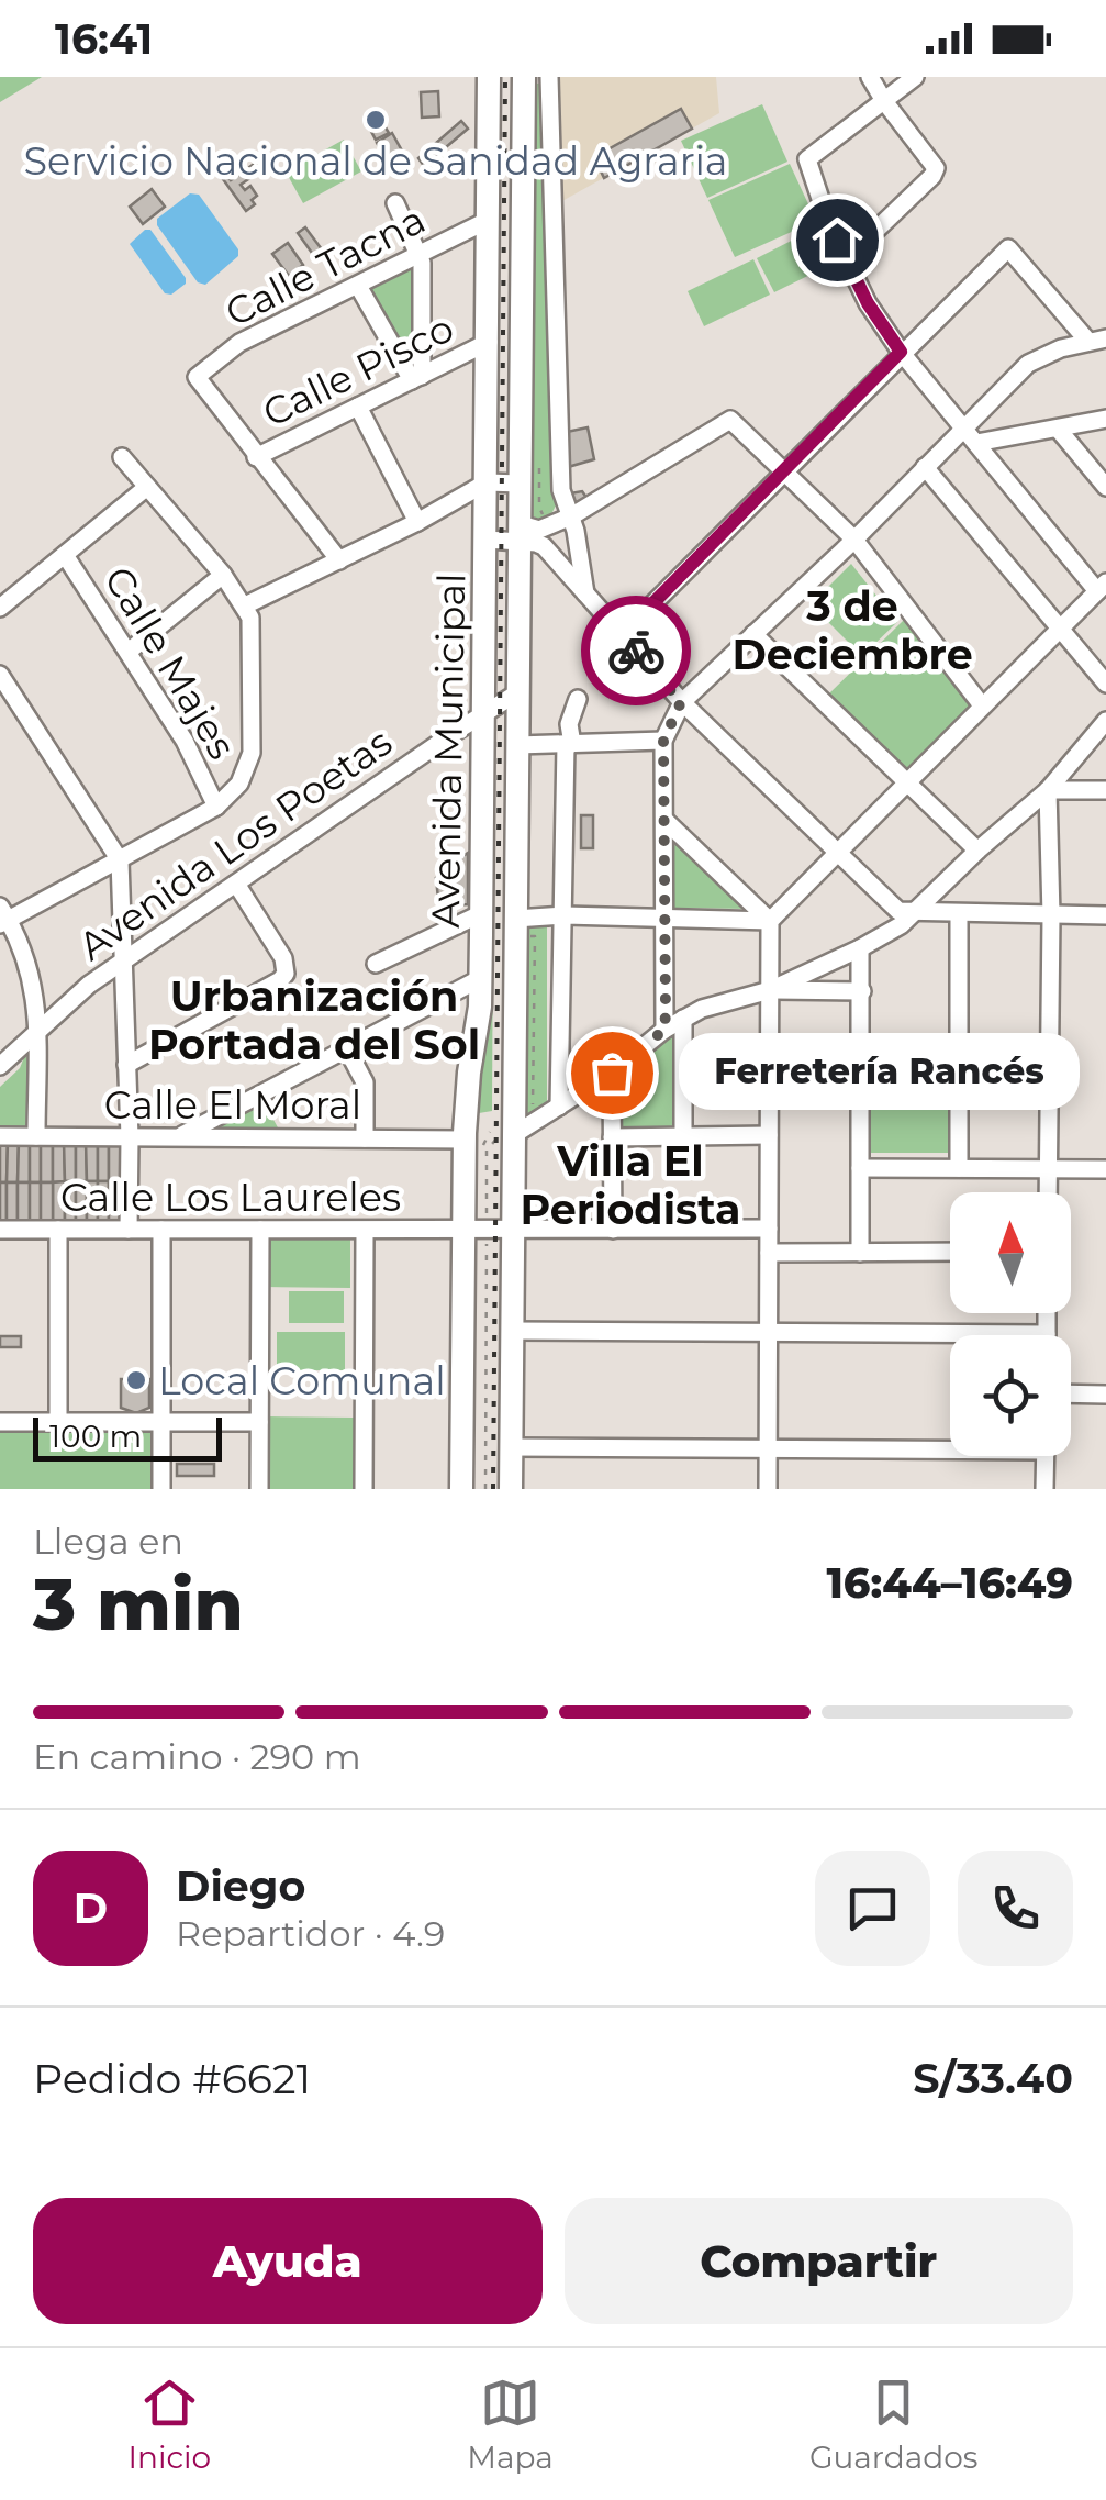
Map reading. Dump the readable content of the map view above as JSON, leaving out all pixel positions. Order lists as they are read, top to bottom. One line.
{"streets":{"main road":["Avenida Municipal"],"street":["Calle Tacna","Calle Pisco","Calle Majes","Avenida Los Poetas","Calle El Moral","Calle Los Laureles"]},"crossings":[["Calle Tacna","Calle Pisco"],["Calle Tacna","Avenida Municipal"],["Calle Pisco","Avenida Municipal"],["Avenida Municipal","Avenida Los Poetas"],["Avenida Municipal","Calle El Moral"],["Avenida Municipal","Calle Los Laureles"]],"districts":["3 de Deciembre","Urbanización Portada del Sol","Villa El Periodista"],"places":["Servicio Nacional de Sanidad Agraria","Ferretería Rancés","Local Comunal"],"scale_bar":"100 m","north":"top","page":{"status":"16:41","bubble":"Ferretería Rancés","scale":"100 m","heading":["3 min","Llega en","16:44–16:49"],"panel":["Diego","Repartidor · 4.9","Pedido #6621","S/33.40"],"bar":"En camino · 290 m","round":"D","buttons":["Ayuda","Compartir"],"tabs":["Inicio","Mapa","Guardados"]}}
